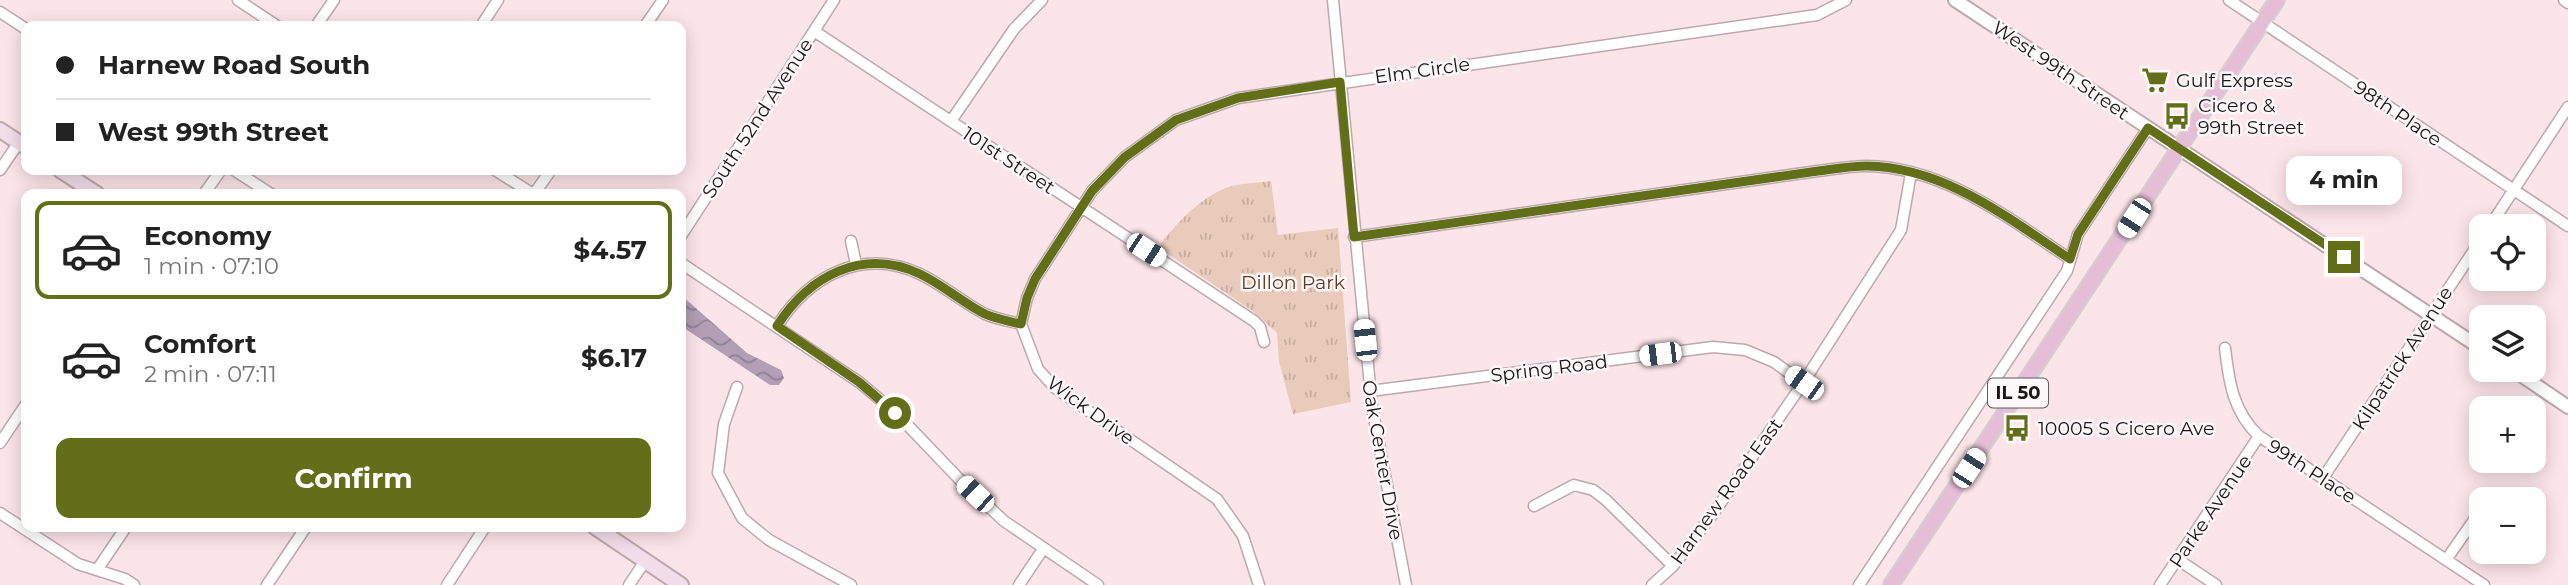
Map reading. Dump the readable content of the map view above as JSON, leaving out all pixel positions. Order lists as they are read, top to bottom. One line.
{"streets":{"main road":["IL 50"],"street":["Elm Circle","West 99th Street","98th Place","South 52nd Avenue","101st Street","Kilpatrick Avenue","Spring Road","Wick Drive","Oak Center Drive","99th Place","Harnew Road East","Parke Avenue"]},"crossings":[["Elm Circle","101st Street"],["Elm Circle","Wick Drive"],["Elm Circle","Oak Center Drive"],["West 99th Street","Kilpatrick Avenue"],["West 99th Street","IL 50"],["98th Place","IL 50"],["South 52nd Avenue","101st Street"],["Kilpatrick Avenue","99th Place"],["Spring Road","Oak Center Drive"],["Spring Road","Harnew Road East"],["99th Place","Parke Avenue"]],"parks":["Dillon Park"],"places":{"supermarket":["Gulf Express"],"bus stop":["Cicero & 99th Street","10005 S Cicero Ave"]},"page":{"banner":["Harnew Road South","West 99th Street"],"bubble":"4 min","list":[{"name":"Economy","note":"1 min · 07:10","value":"$4.57"},{"name":"Comfort","note":"2 min · 07:11","value":"$6.17"}],"map_buttons":["+","−"],"buttons":"Confirm"}}
